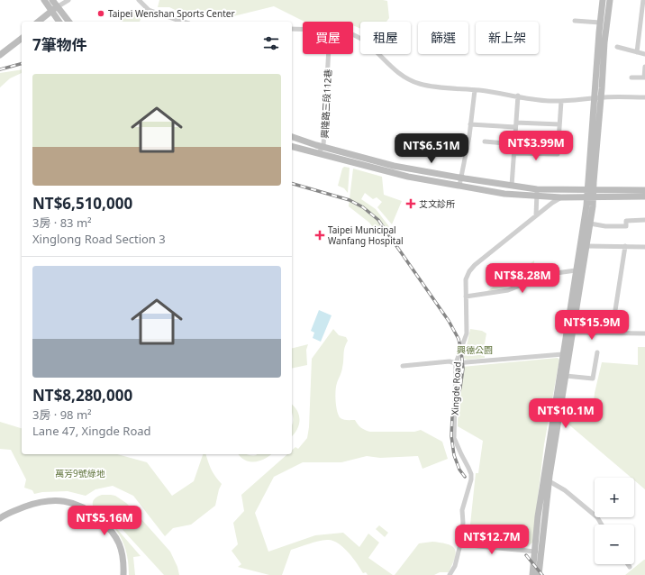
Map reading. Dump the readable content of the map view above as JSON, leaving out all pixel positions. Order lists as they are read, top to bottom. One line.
{"streets":{"street":["興隆路三段112巷","Xingde Road"]},"parks":["興德公園","萬芳9號綠地"],"places":{"other":["Taipei Wenshan Sports Center"],"health":["艾文診所","Taipei Municipal Wanfang Hospital"]},"page":{"chip":["買屋","租屋","篩選","新上架"],"heading":"7筆物件","list":[{"name":"NT$6,510,000","note":"3房 · 83 m² · Xinglong Road Section 3"},{"name":"NT$8,280,000","note":"3房 · 98 m² · Lane 47, Xingde Road"}],"price":["NT$3.99M","NT$6.51M","NT$8.28M","NT$15.9M","NT$10.1M","NT$5.16M","NT$12.7M"],"map_buttons":["+","−"]}}
